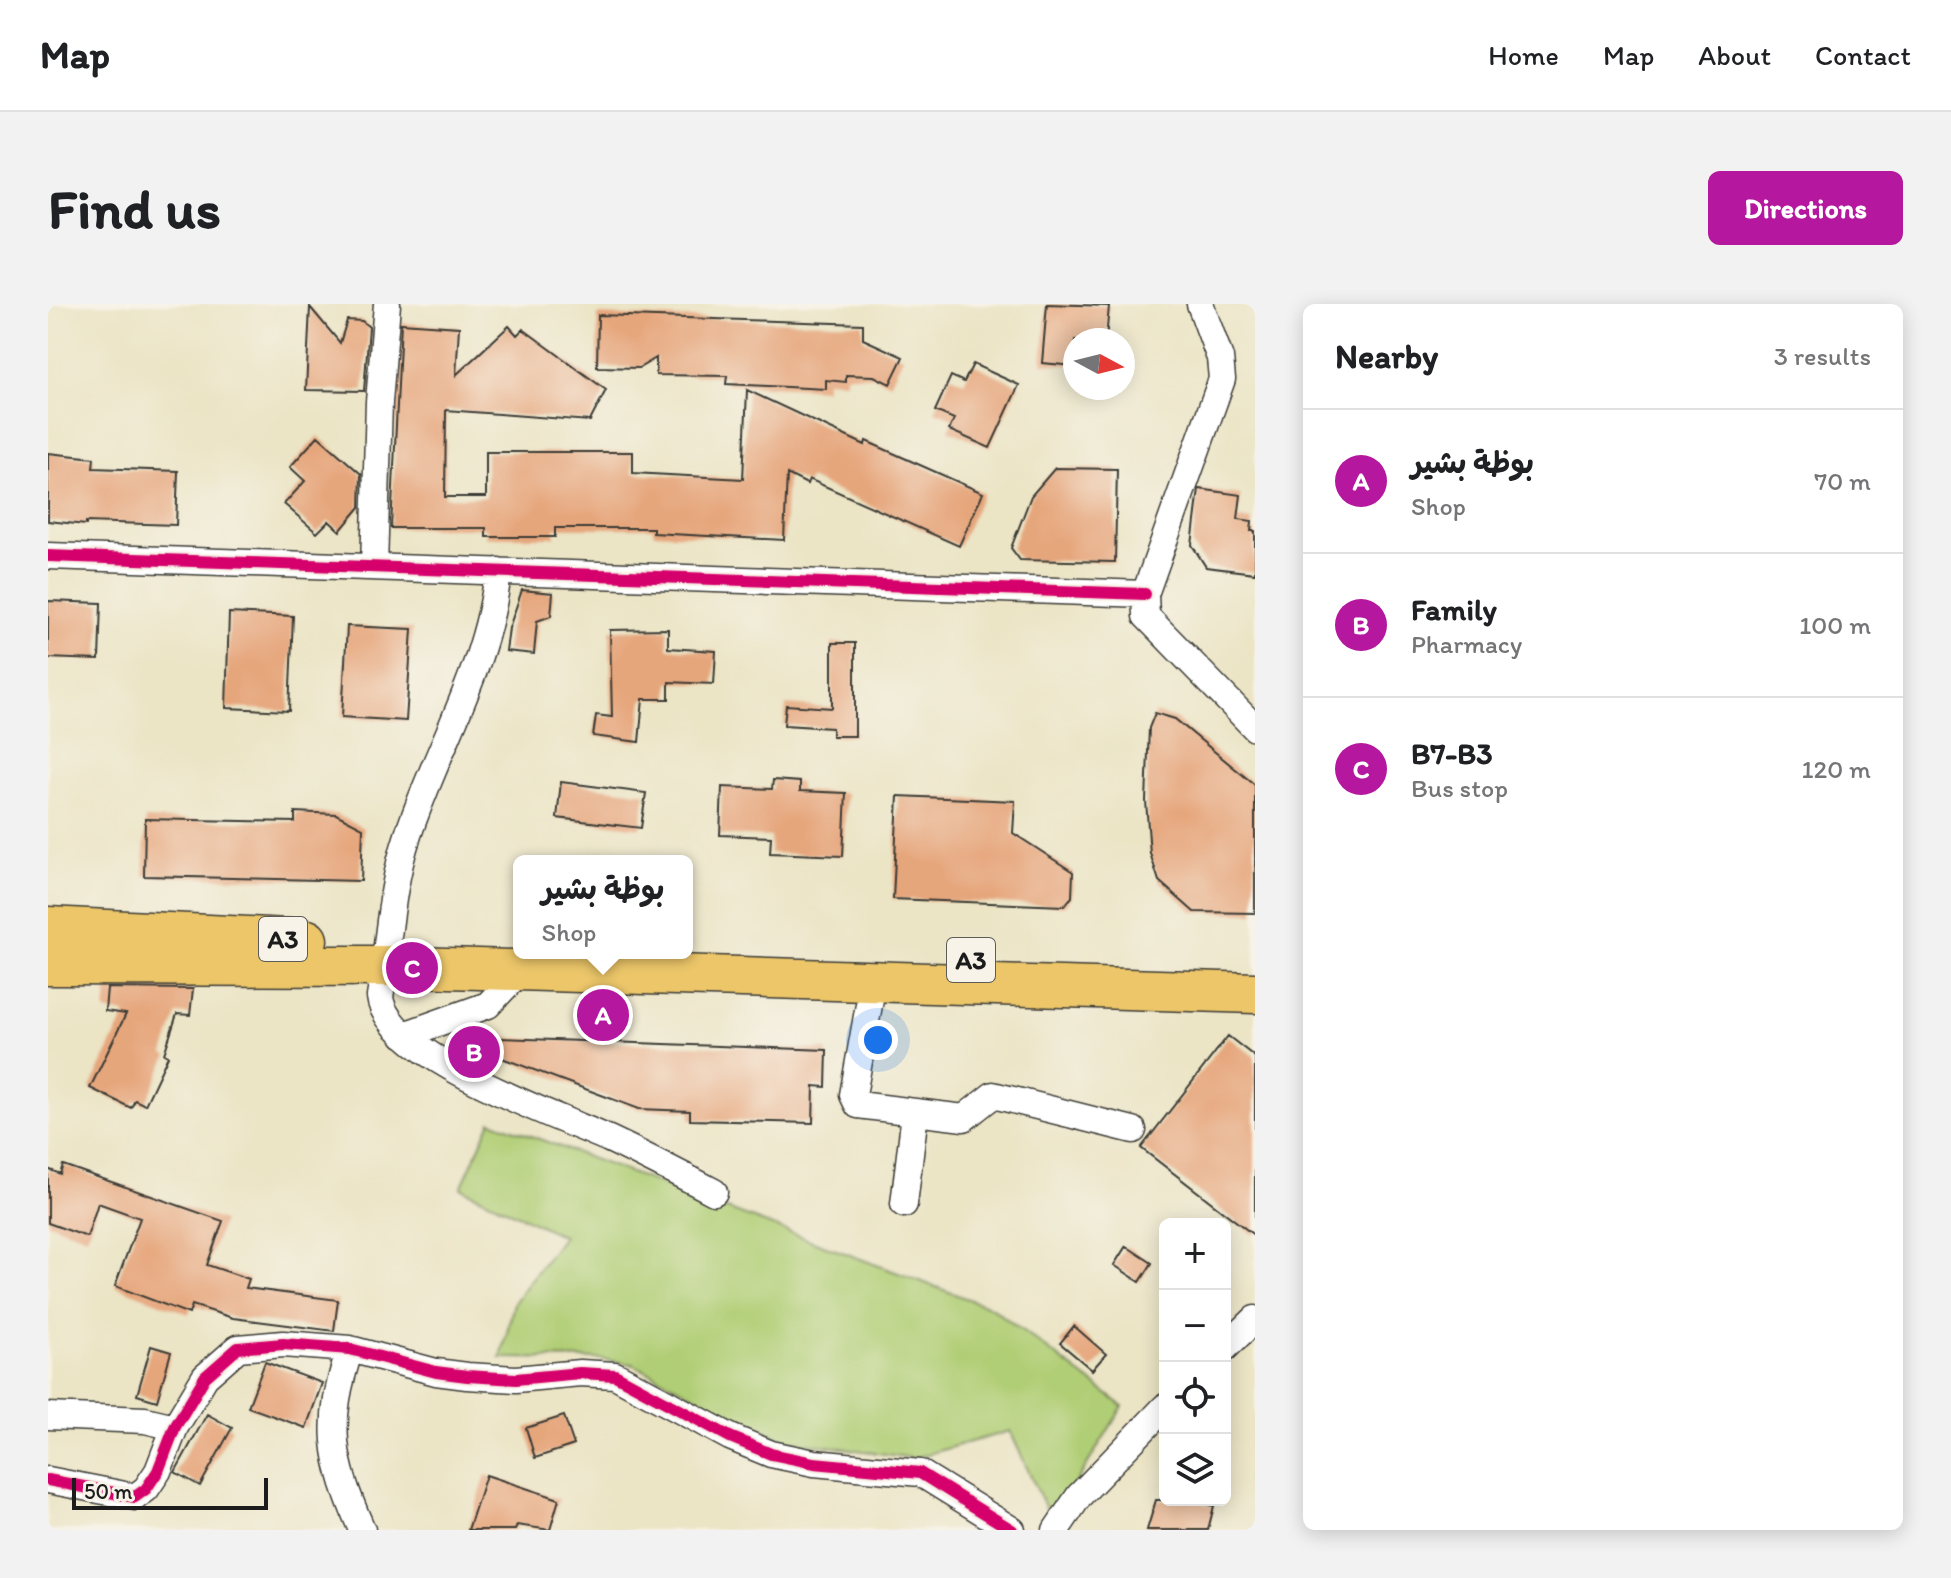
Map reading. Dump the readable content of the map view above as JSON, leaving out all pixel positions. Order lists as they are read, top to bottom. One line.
{"streets":{"highway":["A3"]},"scale_bar":"50 m","north":"right","page":{"header":"Map","nav":["Home","Map","About","Contact"],"buttons":"Directions","title":"Find us","heading":["Nearby","3 results"],"list":[{"mark":"A","name":"بوظة بشير","note":"Shop","value":"70 m"},{"mark":"B","name":"Family","note":"Pharmacy","value":"100 m"},{"mark":"C","name":"B7-B3","note":"Bus stop","value":"120 m"}],"popup":["بوظة بشير","Shop"],"pins":["C","A","B"],"map_buttons":["+","−"],"scale":"50 m"}}
